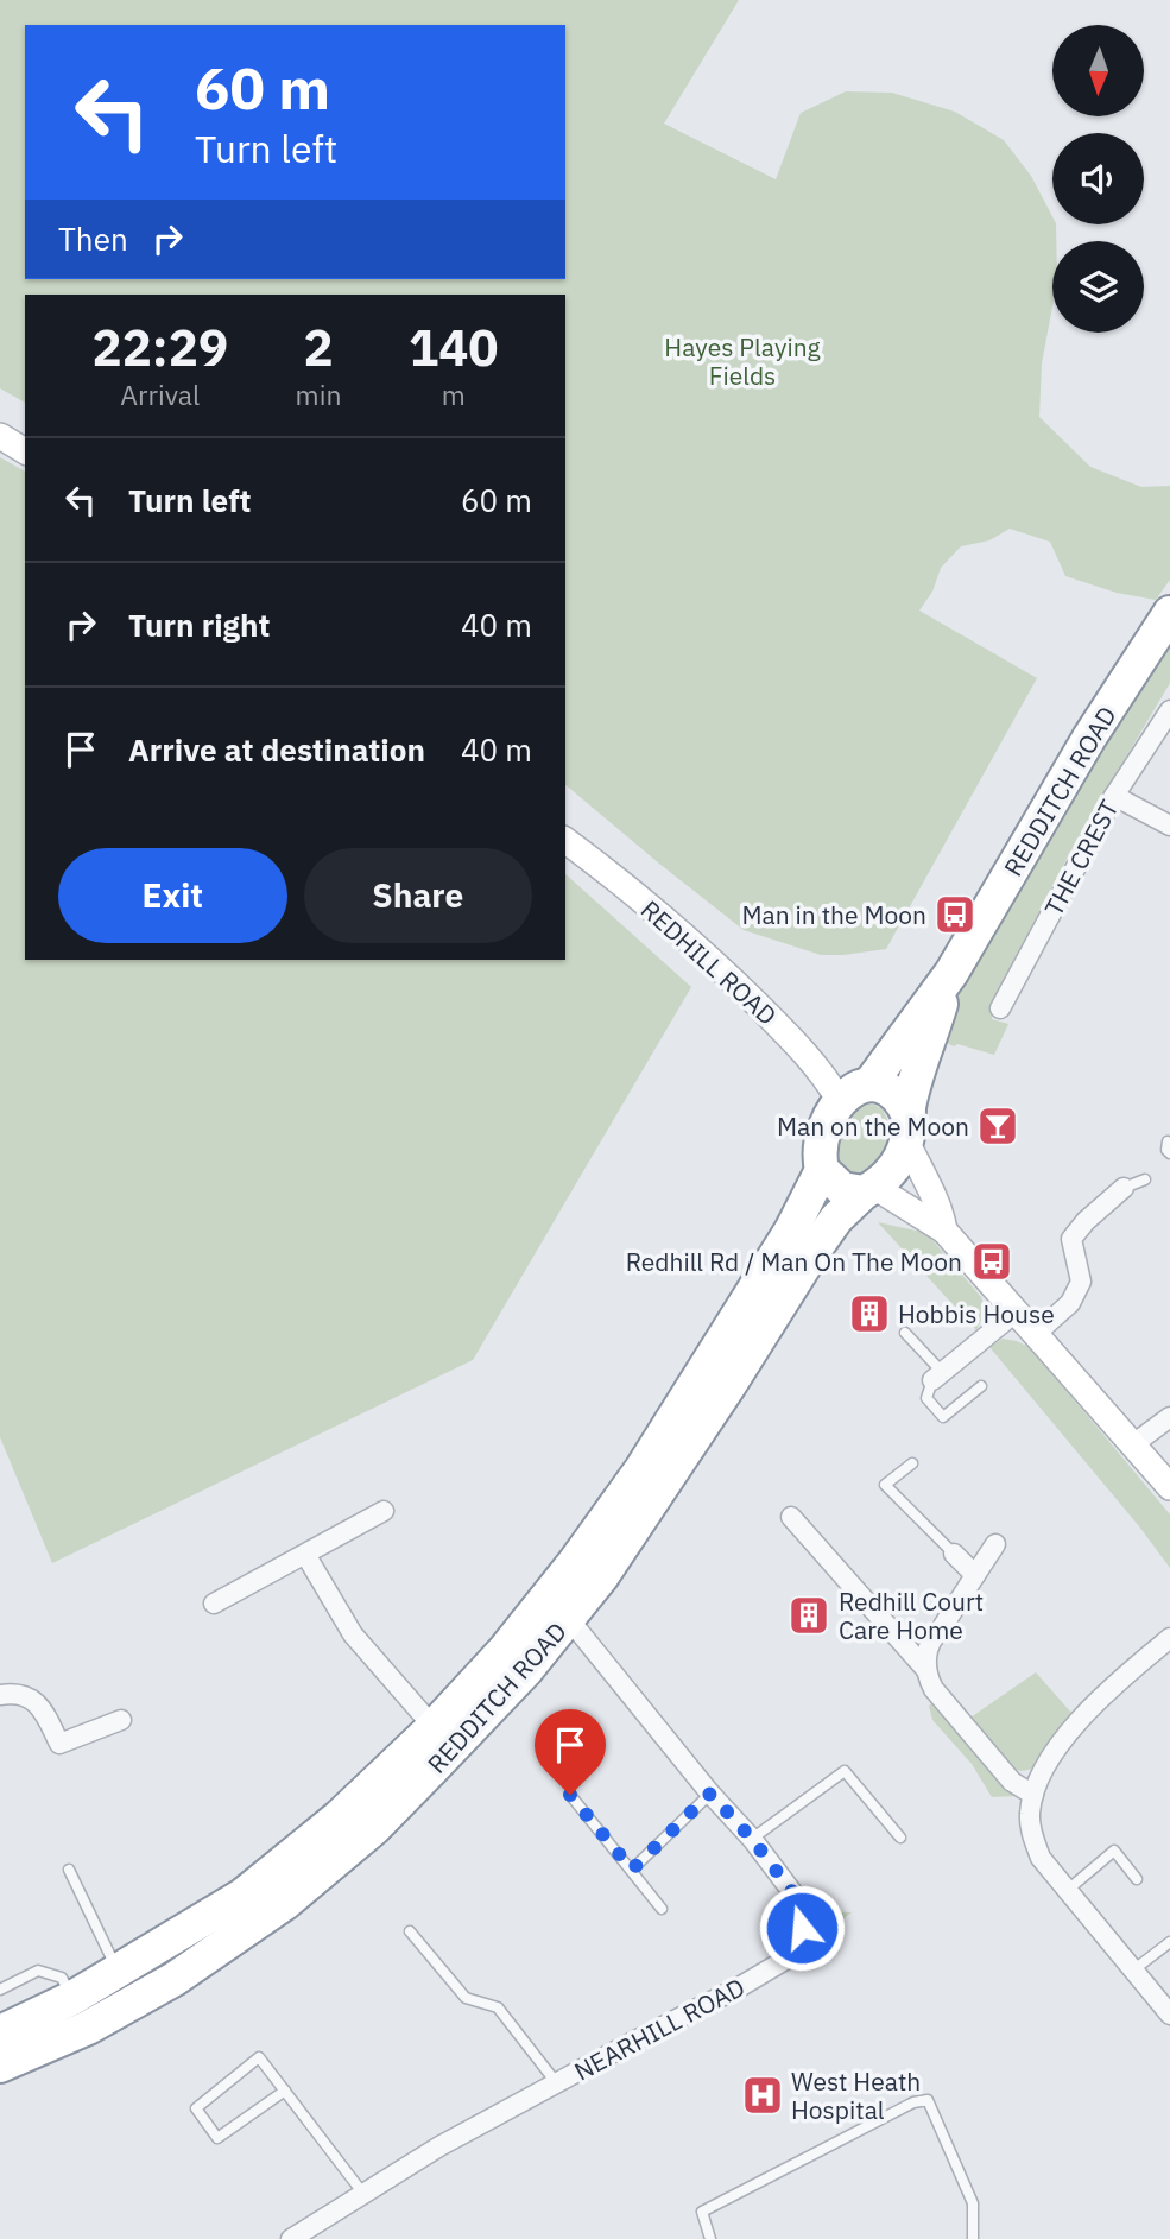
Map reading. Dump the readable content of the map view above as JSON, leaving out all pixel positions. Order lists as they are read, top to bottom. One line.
{"streets":{"highway":["REDDITCH ROAD"],"street":["THE CREST","REDHILL ROAD","NEARHILL ROAD"]},"crossings":[["REDDITCH ROAD","REDHILL ROAD"],["REDDITCH ROAD","NEARHILL ROAD"]],"parks":["Hayes Playing Fields"],"places":{"bus stop":["Man in the Moon","Redhill Rd / Man On The Moon"],"bar":["Man on the Moon"],"building":["Hobbis House","Redhill Court Care Home"],"hospital":["West Heath Hospital"]},"north":"bottom","page":{"turn":["60 m","Turn left"],"then":"Then","eta":["22:29","Arrival","2","min","140","m"],"list":[{"name":"Turn left","value":"60 m"},{"name":"Turn right","value":"40 m"},{"name":"Arrive at destination","value":"40 m"}],"buttons":["Exit","Share"]}}
